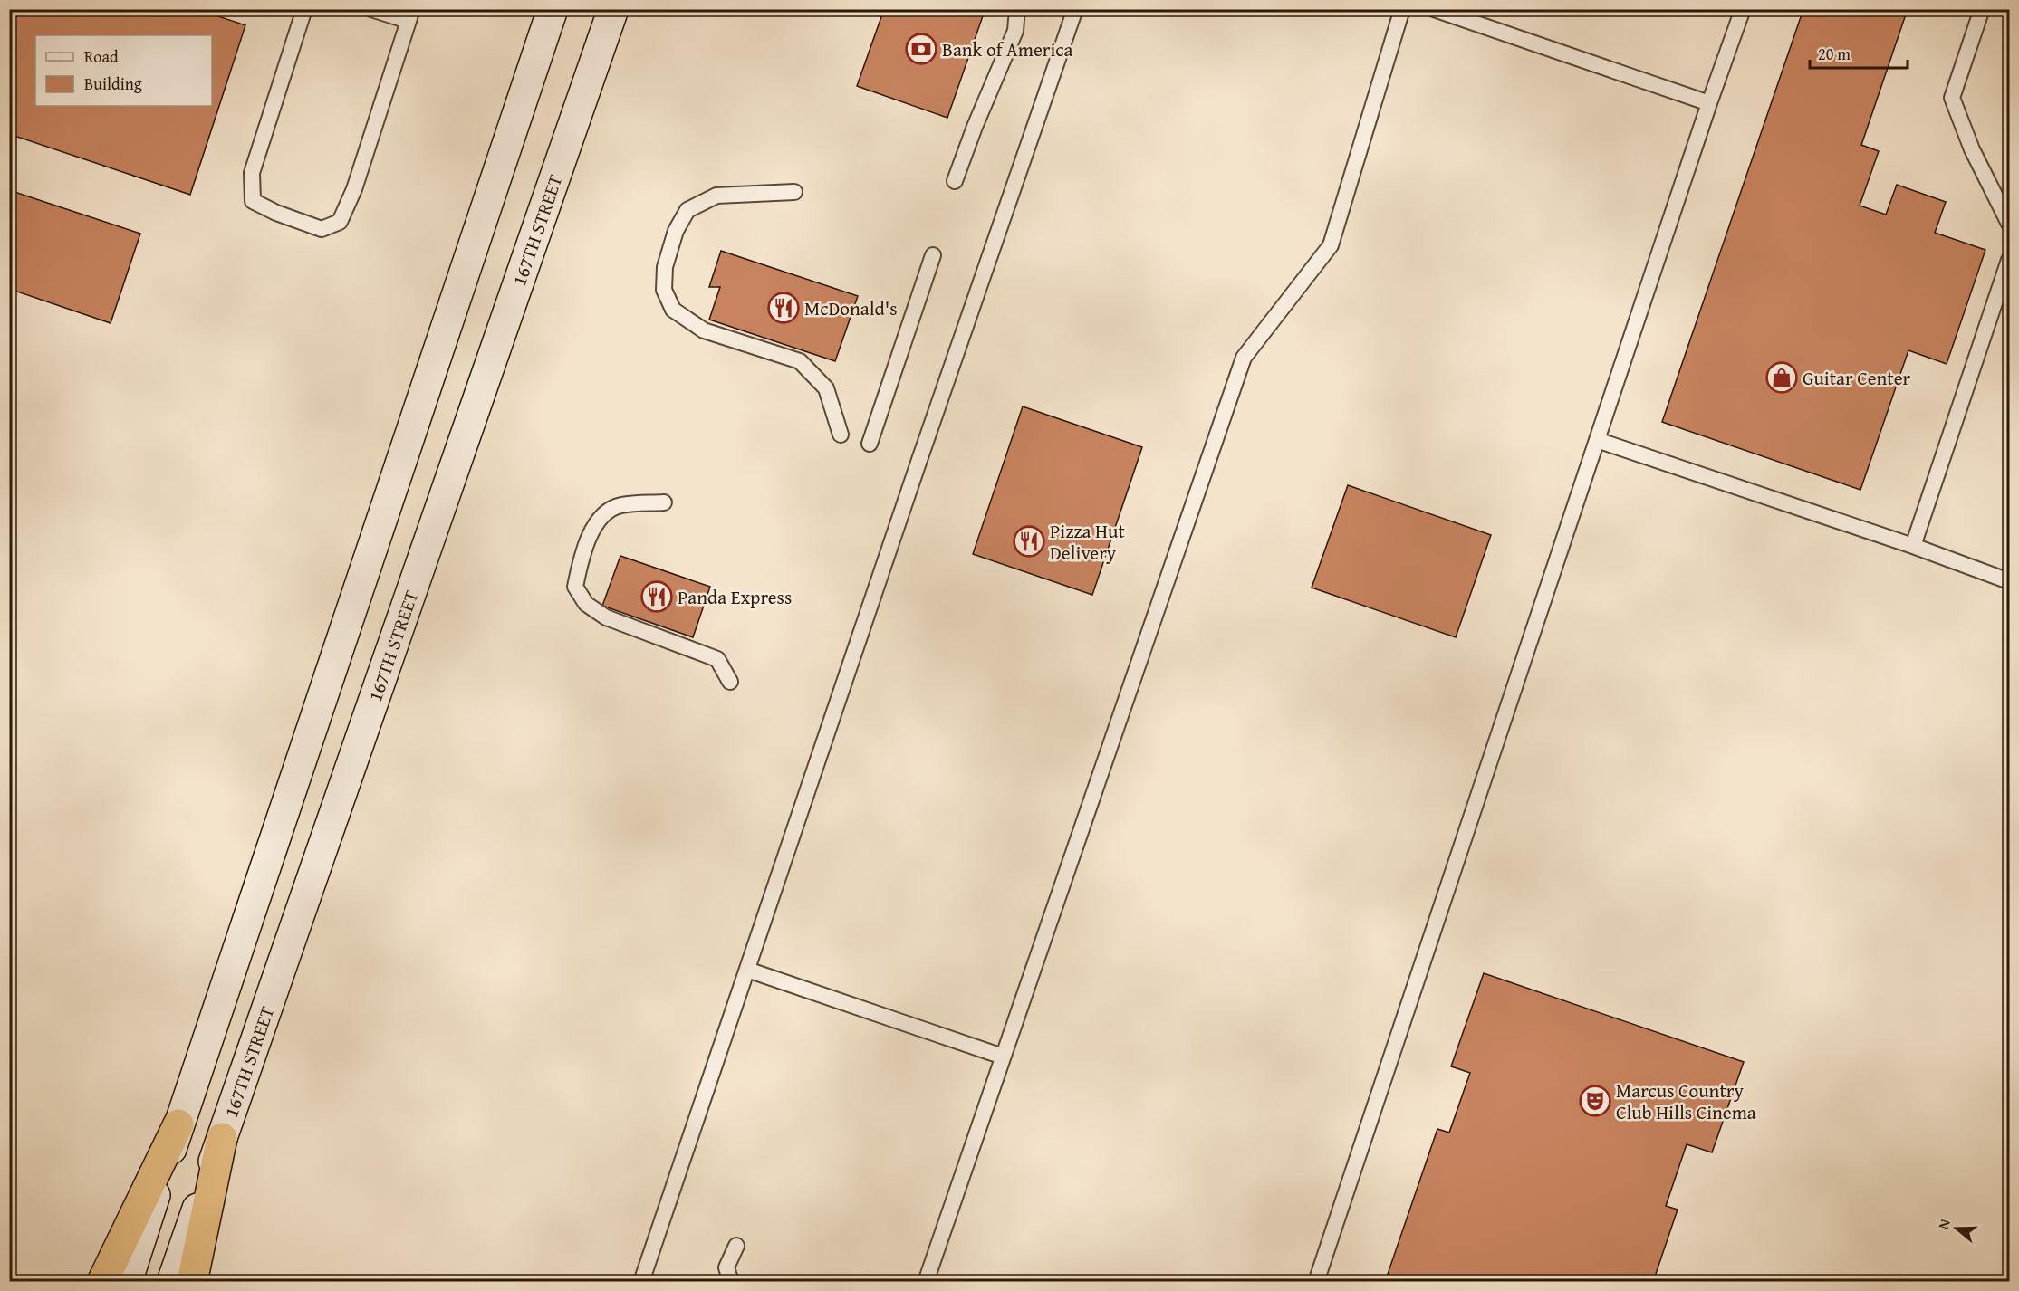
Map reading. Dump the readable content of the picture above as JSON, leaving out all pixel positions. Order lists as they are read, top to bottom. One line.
{"streets":{"main road":["167TH STREET"]},"places":{"bank":["Bank of America"],"restaurant":["McDonald's","Pizza Hut Delivery","Panda Express"],"shop":["Guitar Center"],"theatre":["Marcus Country Club Hills Cinema"]},"legend":["Road","Building"],"scale_bar":"20 m","north":"left"}
